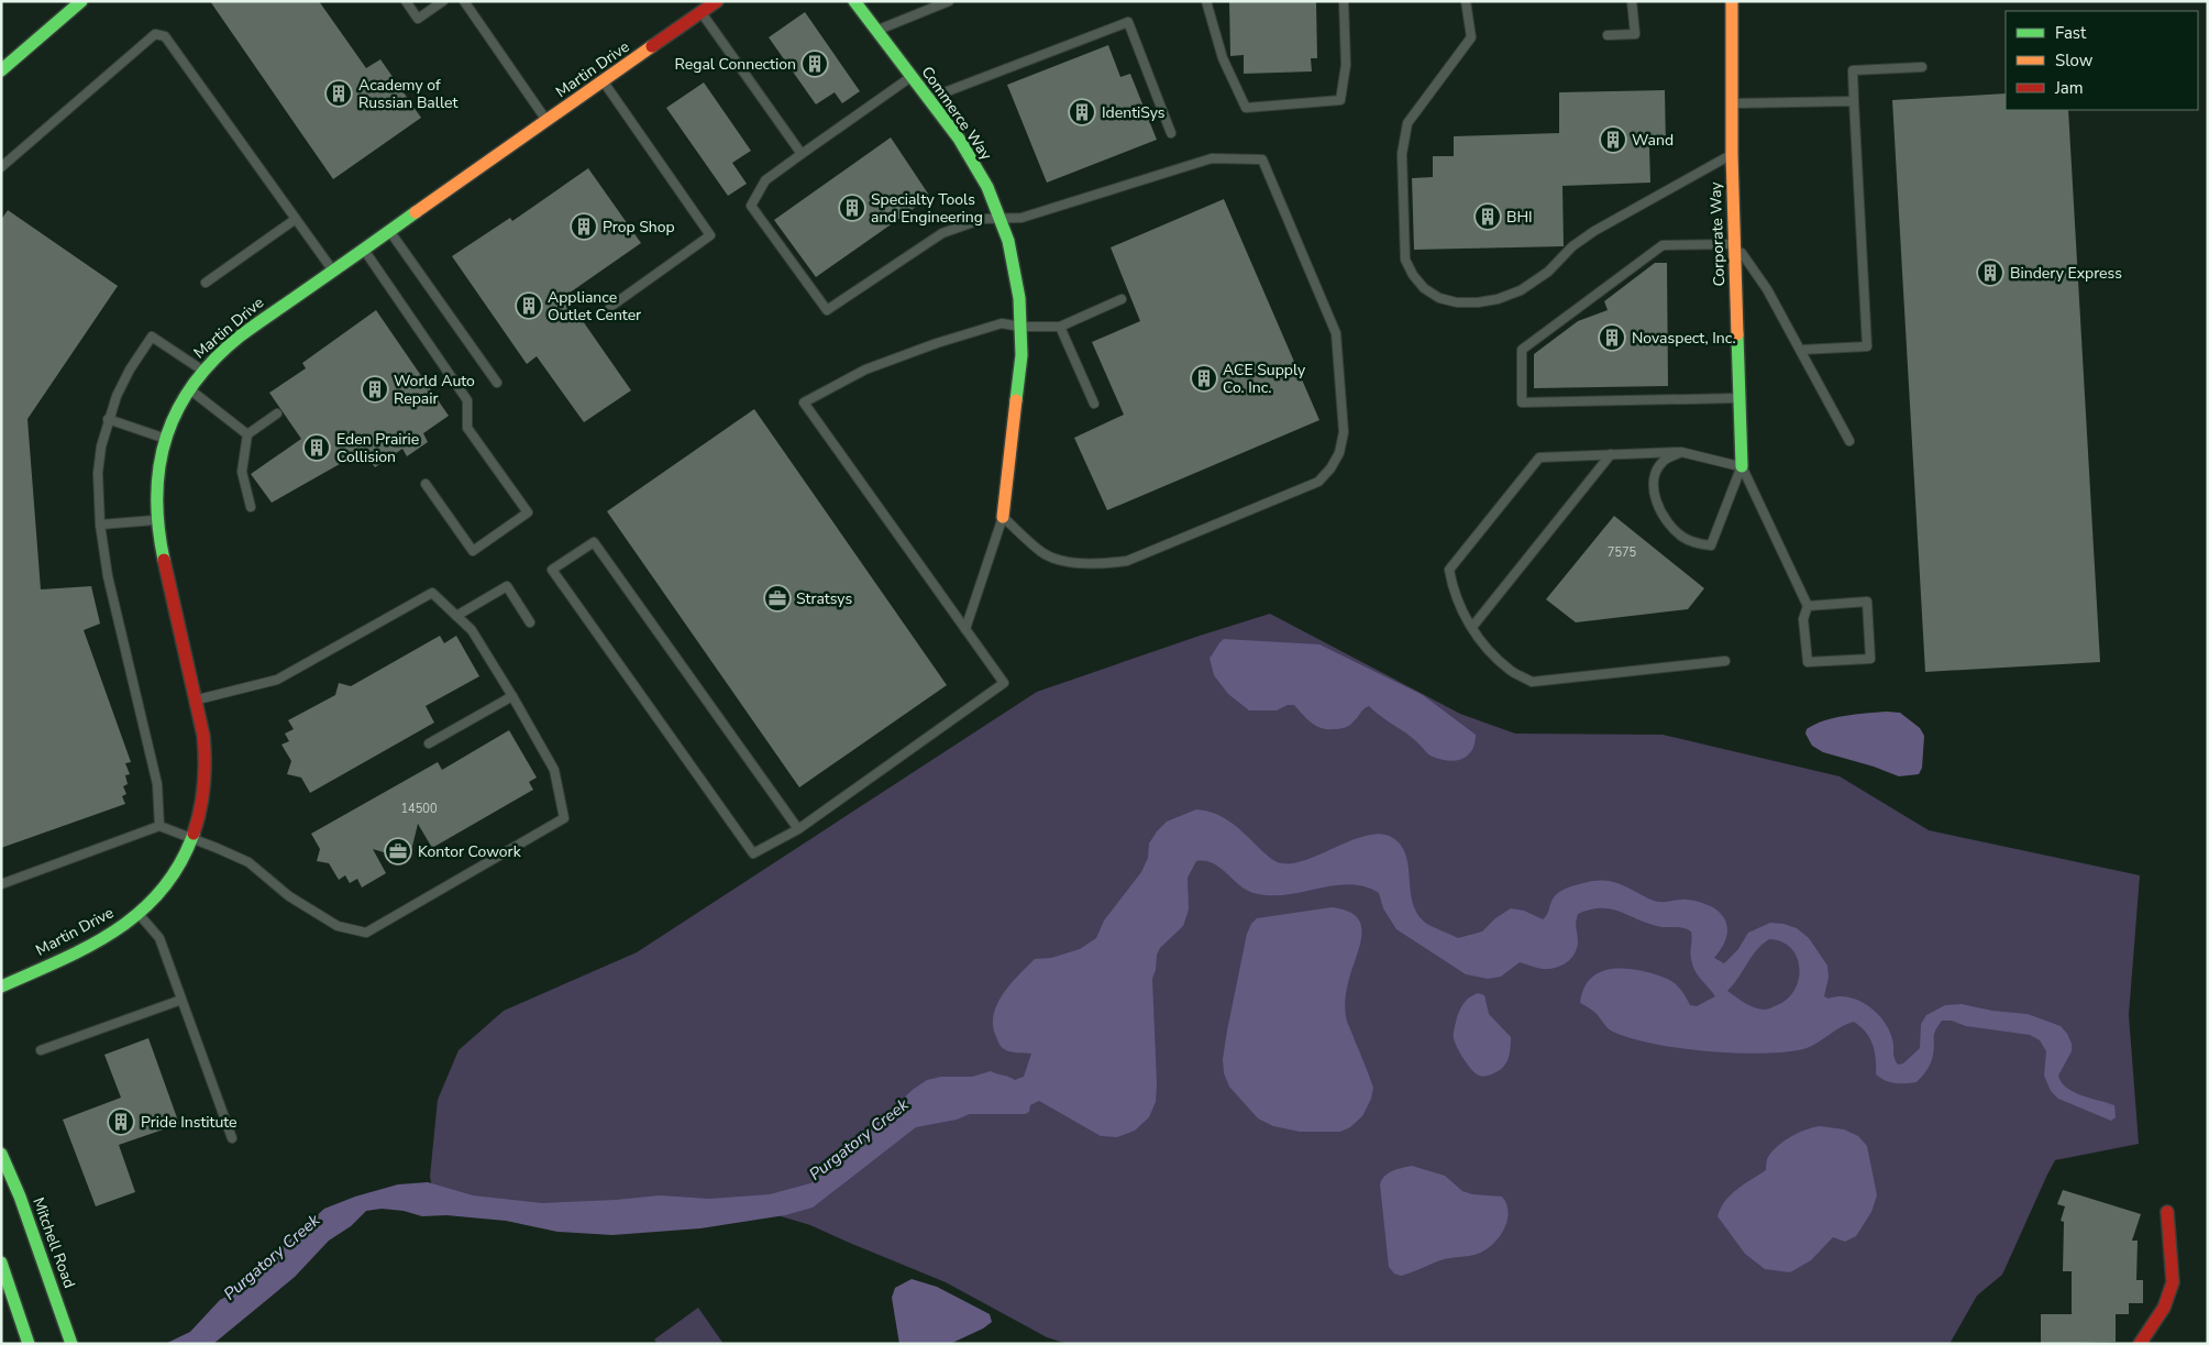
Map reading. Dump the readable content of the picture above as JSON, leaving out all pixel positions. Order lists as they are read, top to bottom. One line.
{"streets":{"main road":["Martin Drive","Commerce Way","Corporate Way","Mitchell Road"]},"water":["Purgatory Creek"],"places":{"building":["Regal Connection","Academy of Russian Ballet","IdentiSys","Wand","Specialty Tools and Engineering","BHI","Prop Shop","Bindery Express","Appliance Outlet Center","Novaspect, Inc.","ACE Supply Co. Inc.","World Auto Repair","Eden Prairie Collision","Pride Institute"],"office":["Stratsys","Kontor Cowork"]},"house_numbers":["7575","14500"],"legend":["Fast","Slow","Jam"]}
